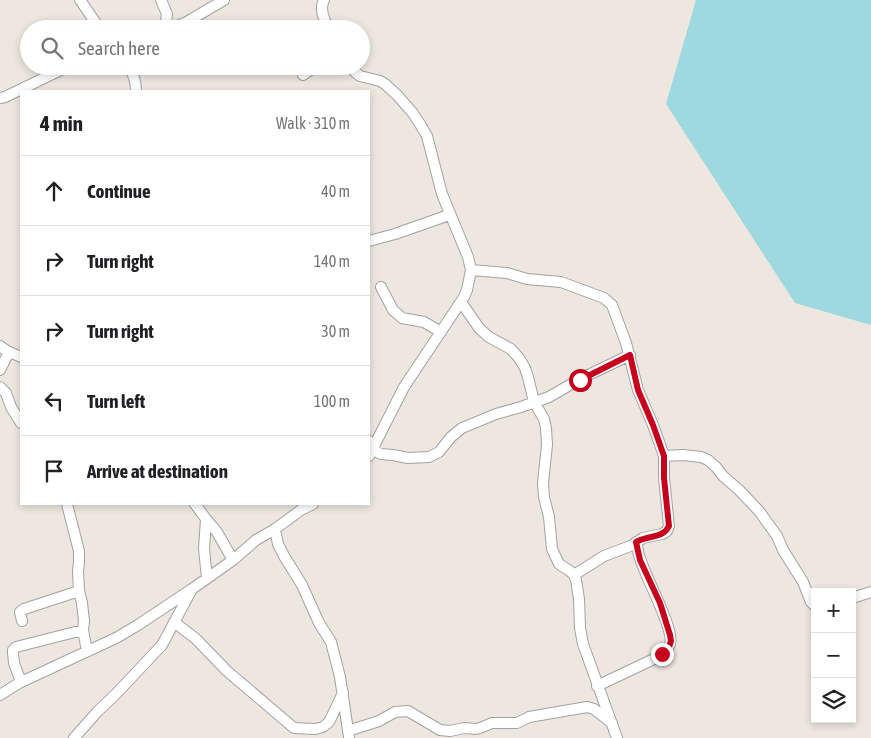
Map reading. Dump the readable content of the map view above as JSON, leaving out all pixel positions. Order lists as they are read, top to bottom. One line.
{"page":{"search":"Search here","heading":["4 min","Walk · 310 m"],"list":[["Continue","40 m"],["Turn right","140 m"],["Turn right","30 m"],["Turn left","100 m"],"Arrive at destination"],"map_buttons":["+","−"]}}
